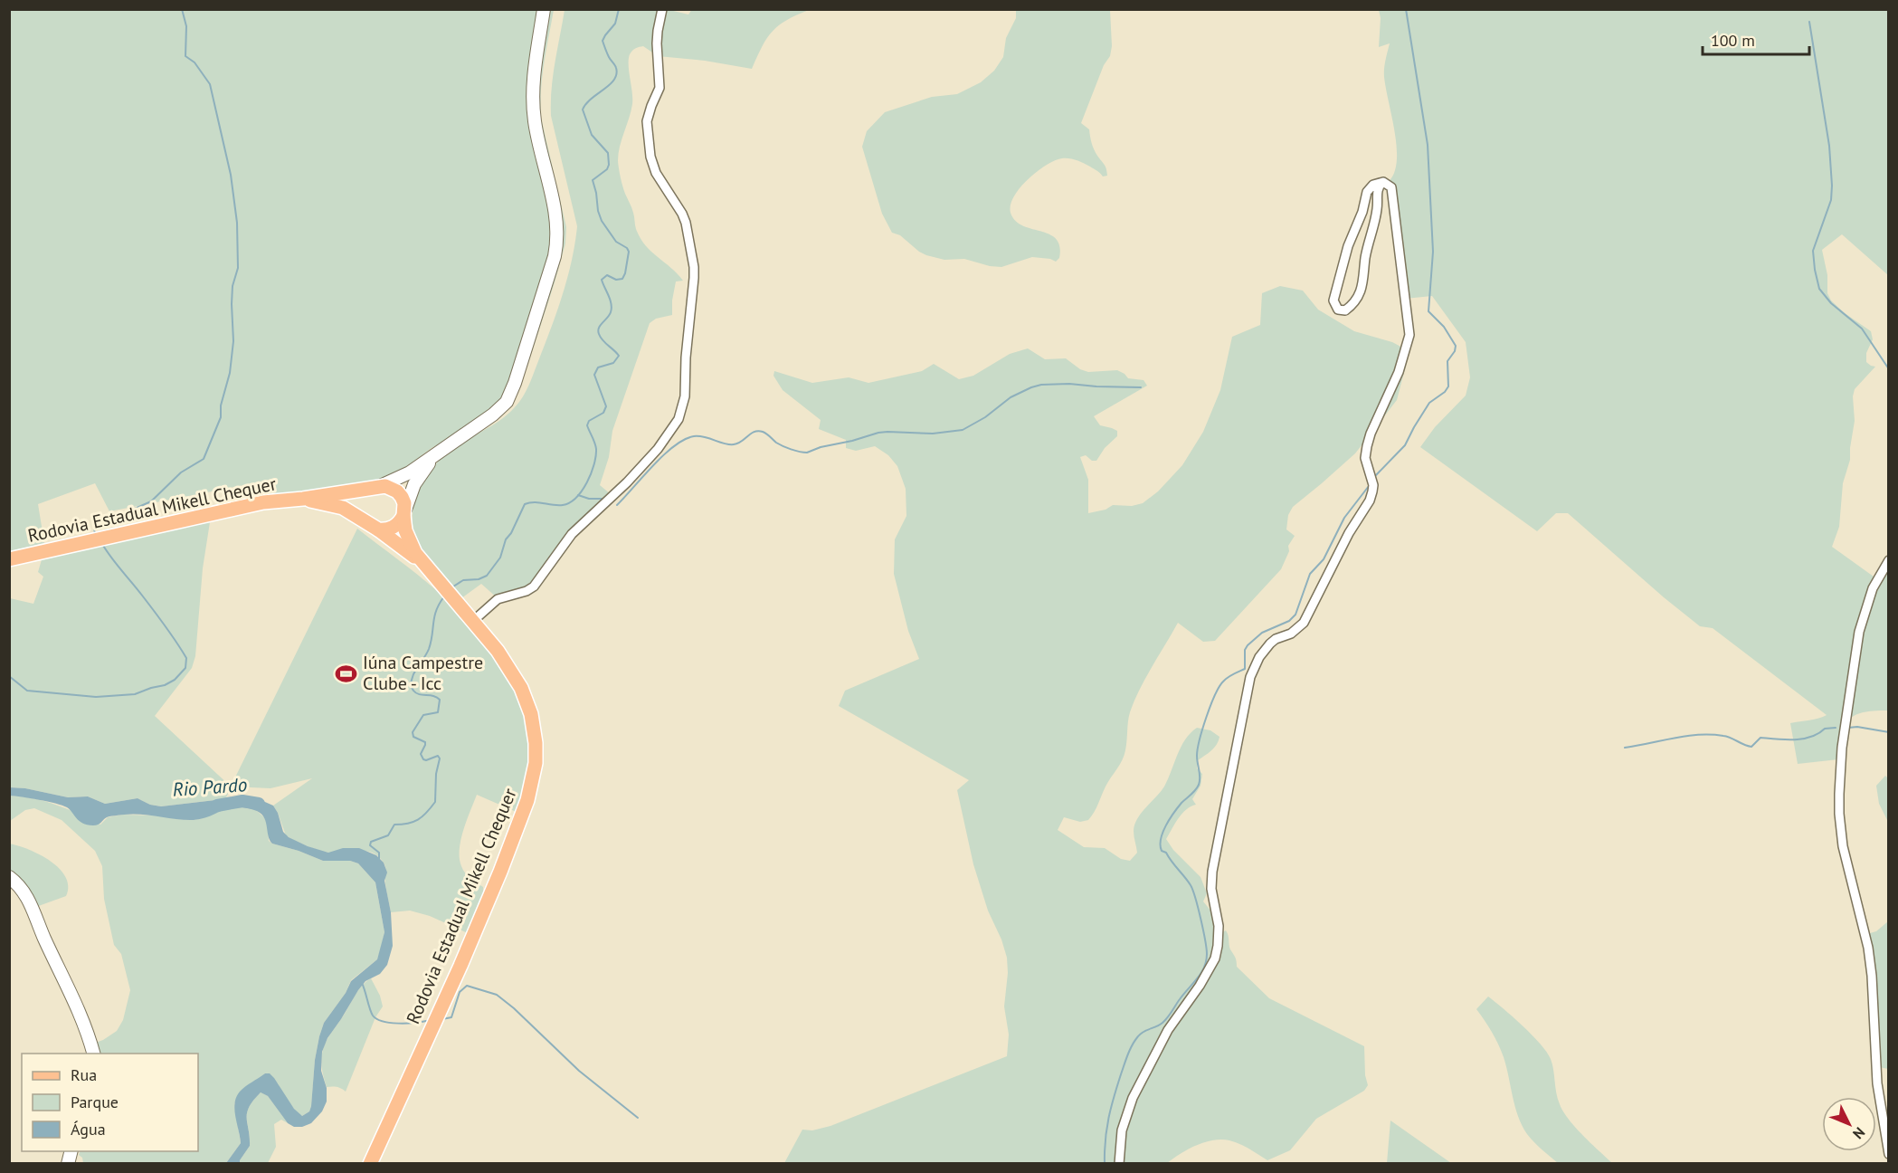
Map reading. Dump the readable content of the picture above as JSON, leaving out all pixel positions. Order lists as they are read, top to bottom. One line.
{"streets":{"main road":["Rodovia Estadual Mikell Chequer"]},"water":["Rio Pardo"],"places":{"sports":["Iúna Campestre Clube - Icc"]},"legend":["Rua","Parque","Água"],"scale_bar":"100 m","north":"bottom right"}
